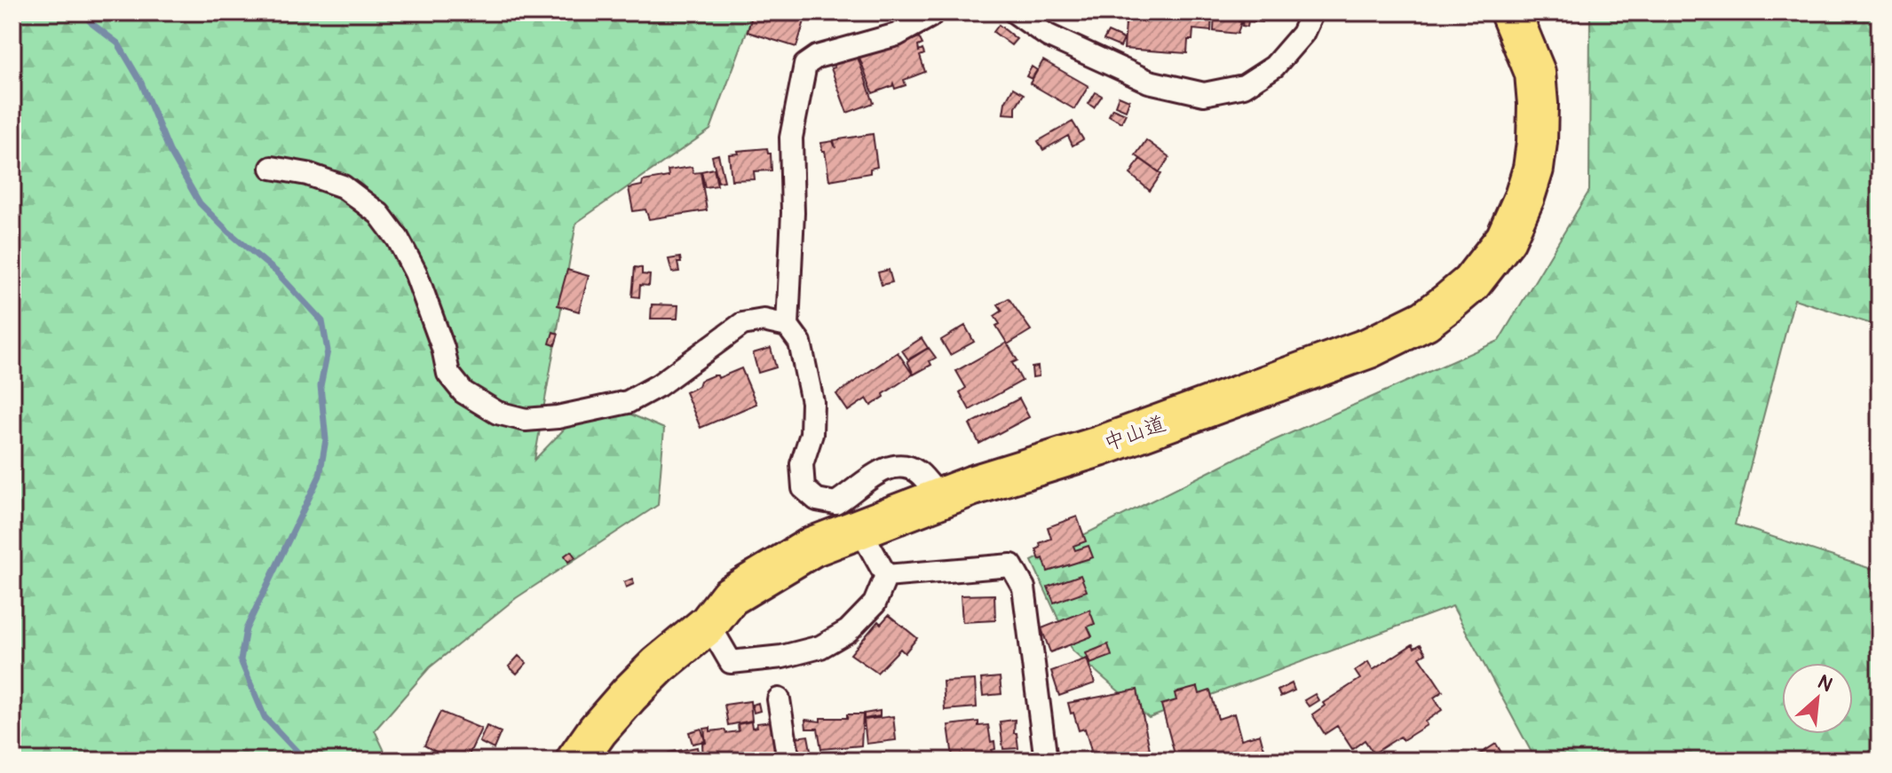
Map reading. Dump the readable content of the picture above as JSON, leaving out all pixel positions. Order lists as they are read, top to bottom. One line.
{"streets":{"highway":["中山道"]},"north":"top right"}
